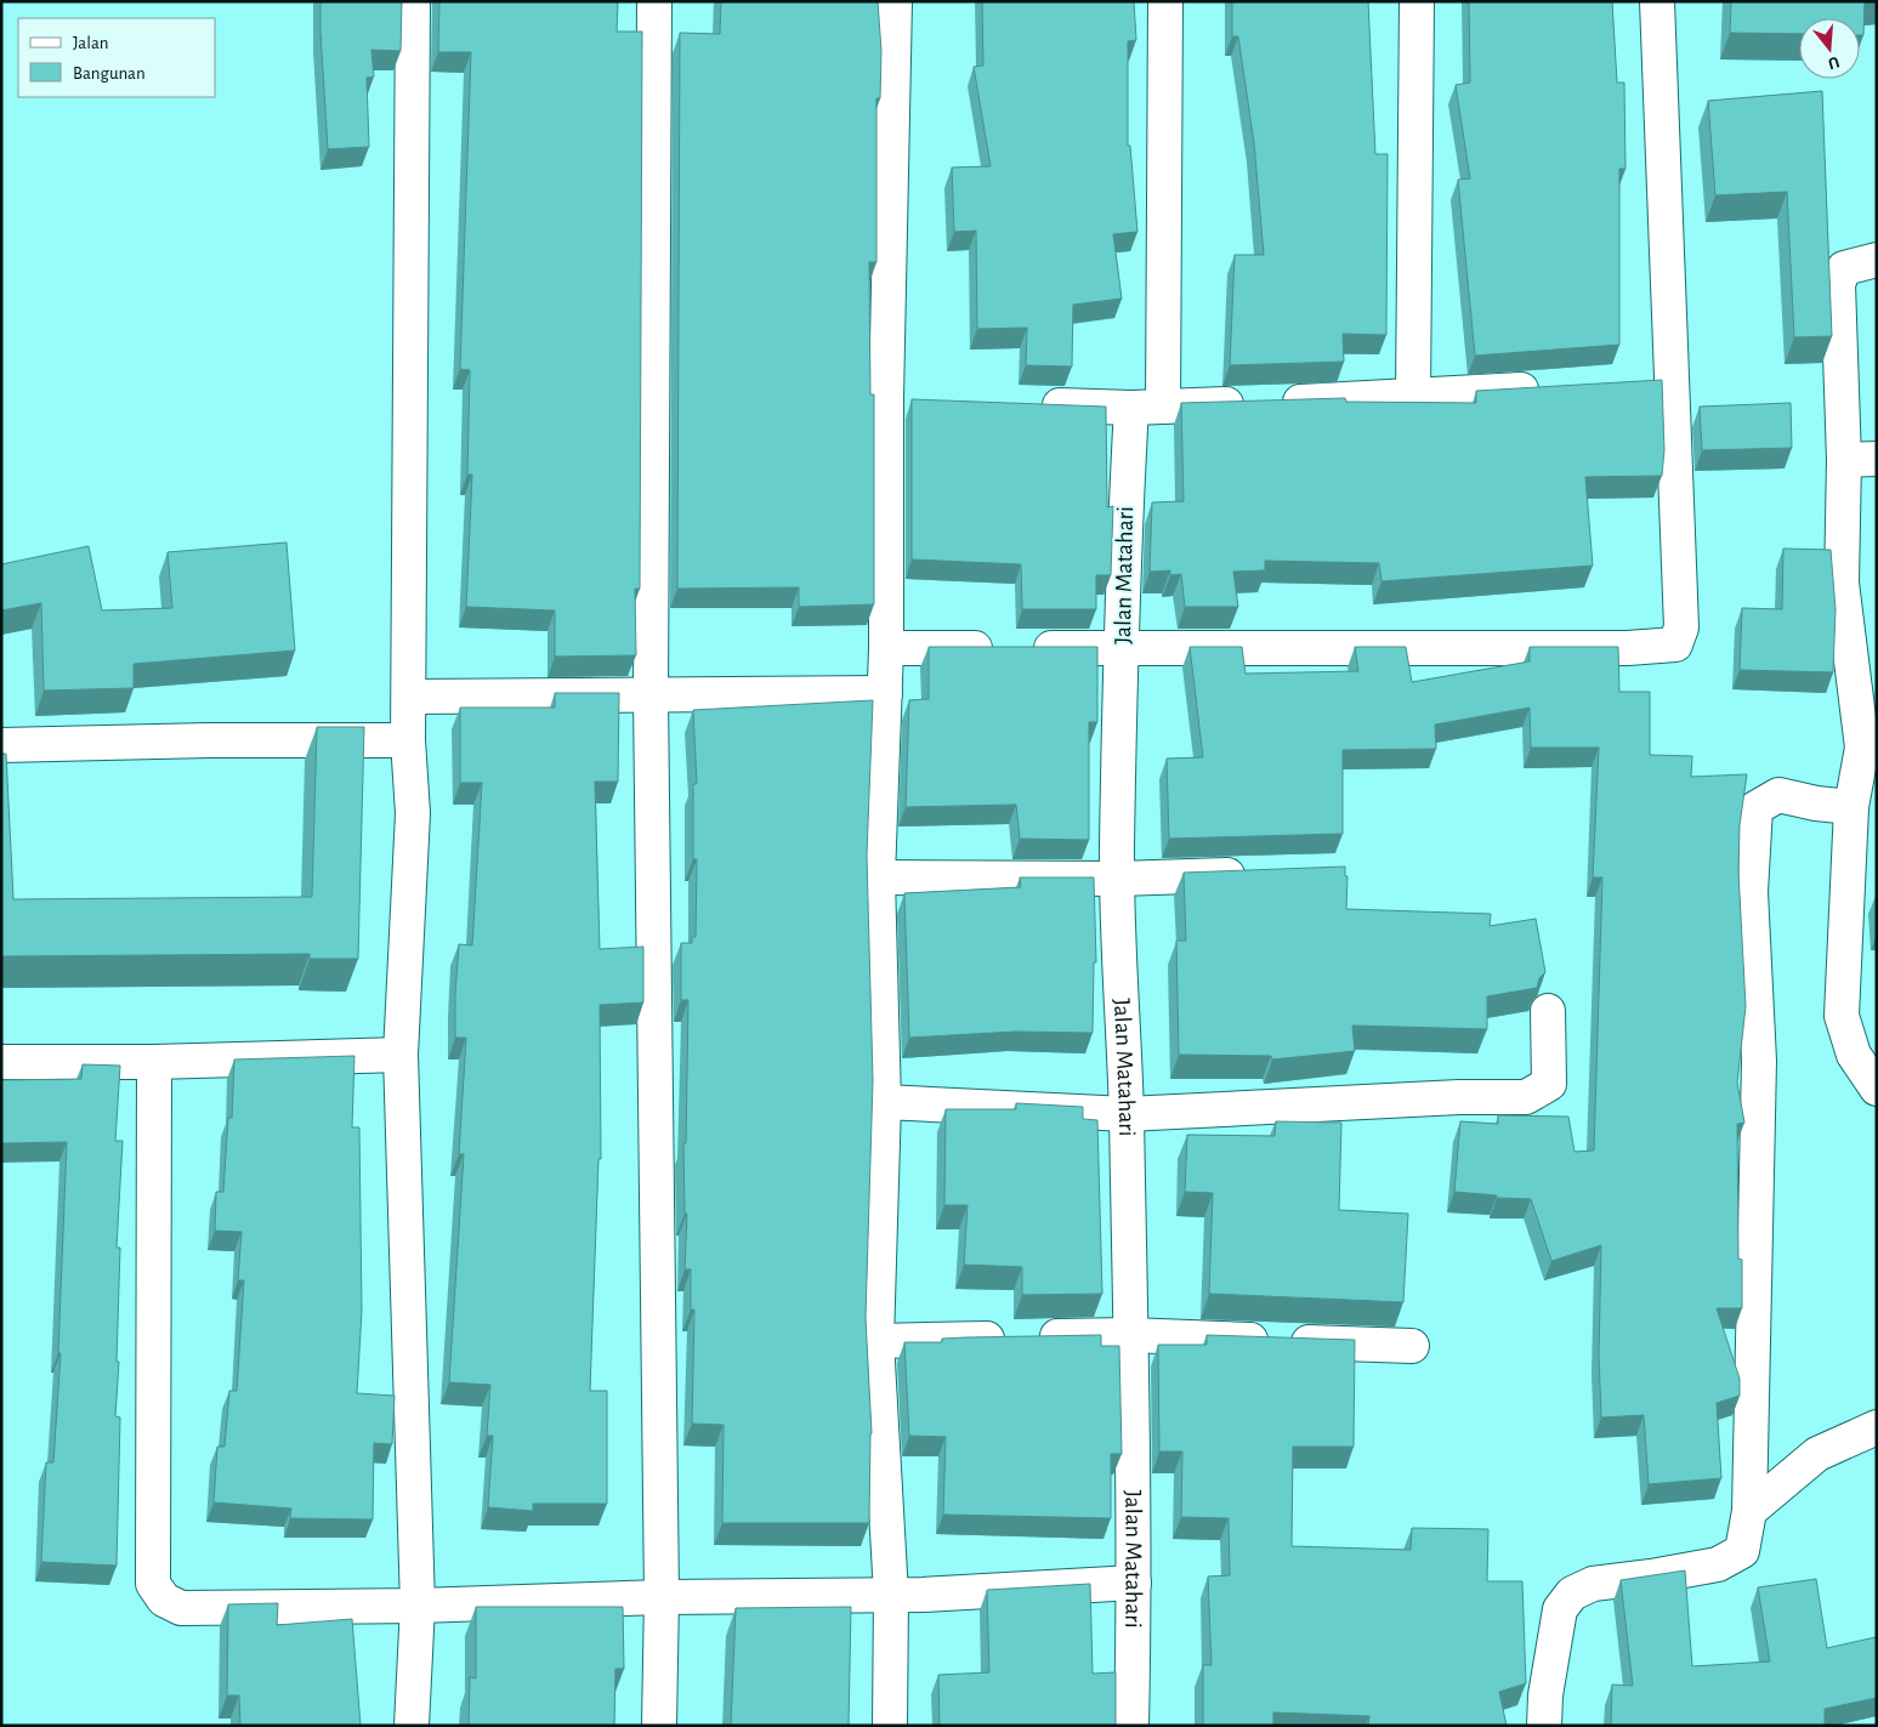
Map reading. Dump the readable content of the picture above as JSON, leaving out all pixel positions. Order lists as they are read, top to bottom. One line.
{"streets":{"street":["Jalan Matahari"]},"legend":["Jalan","Bangunan"],"north":"bottom"}
